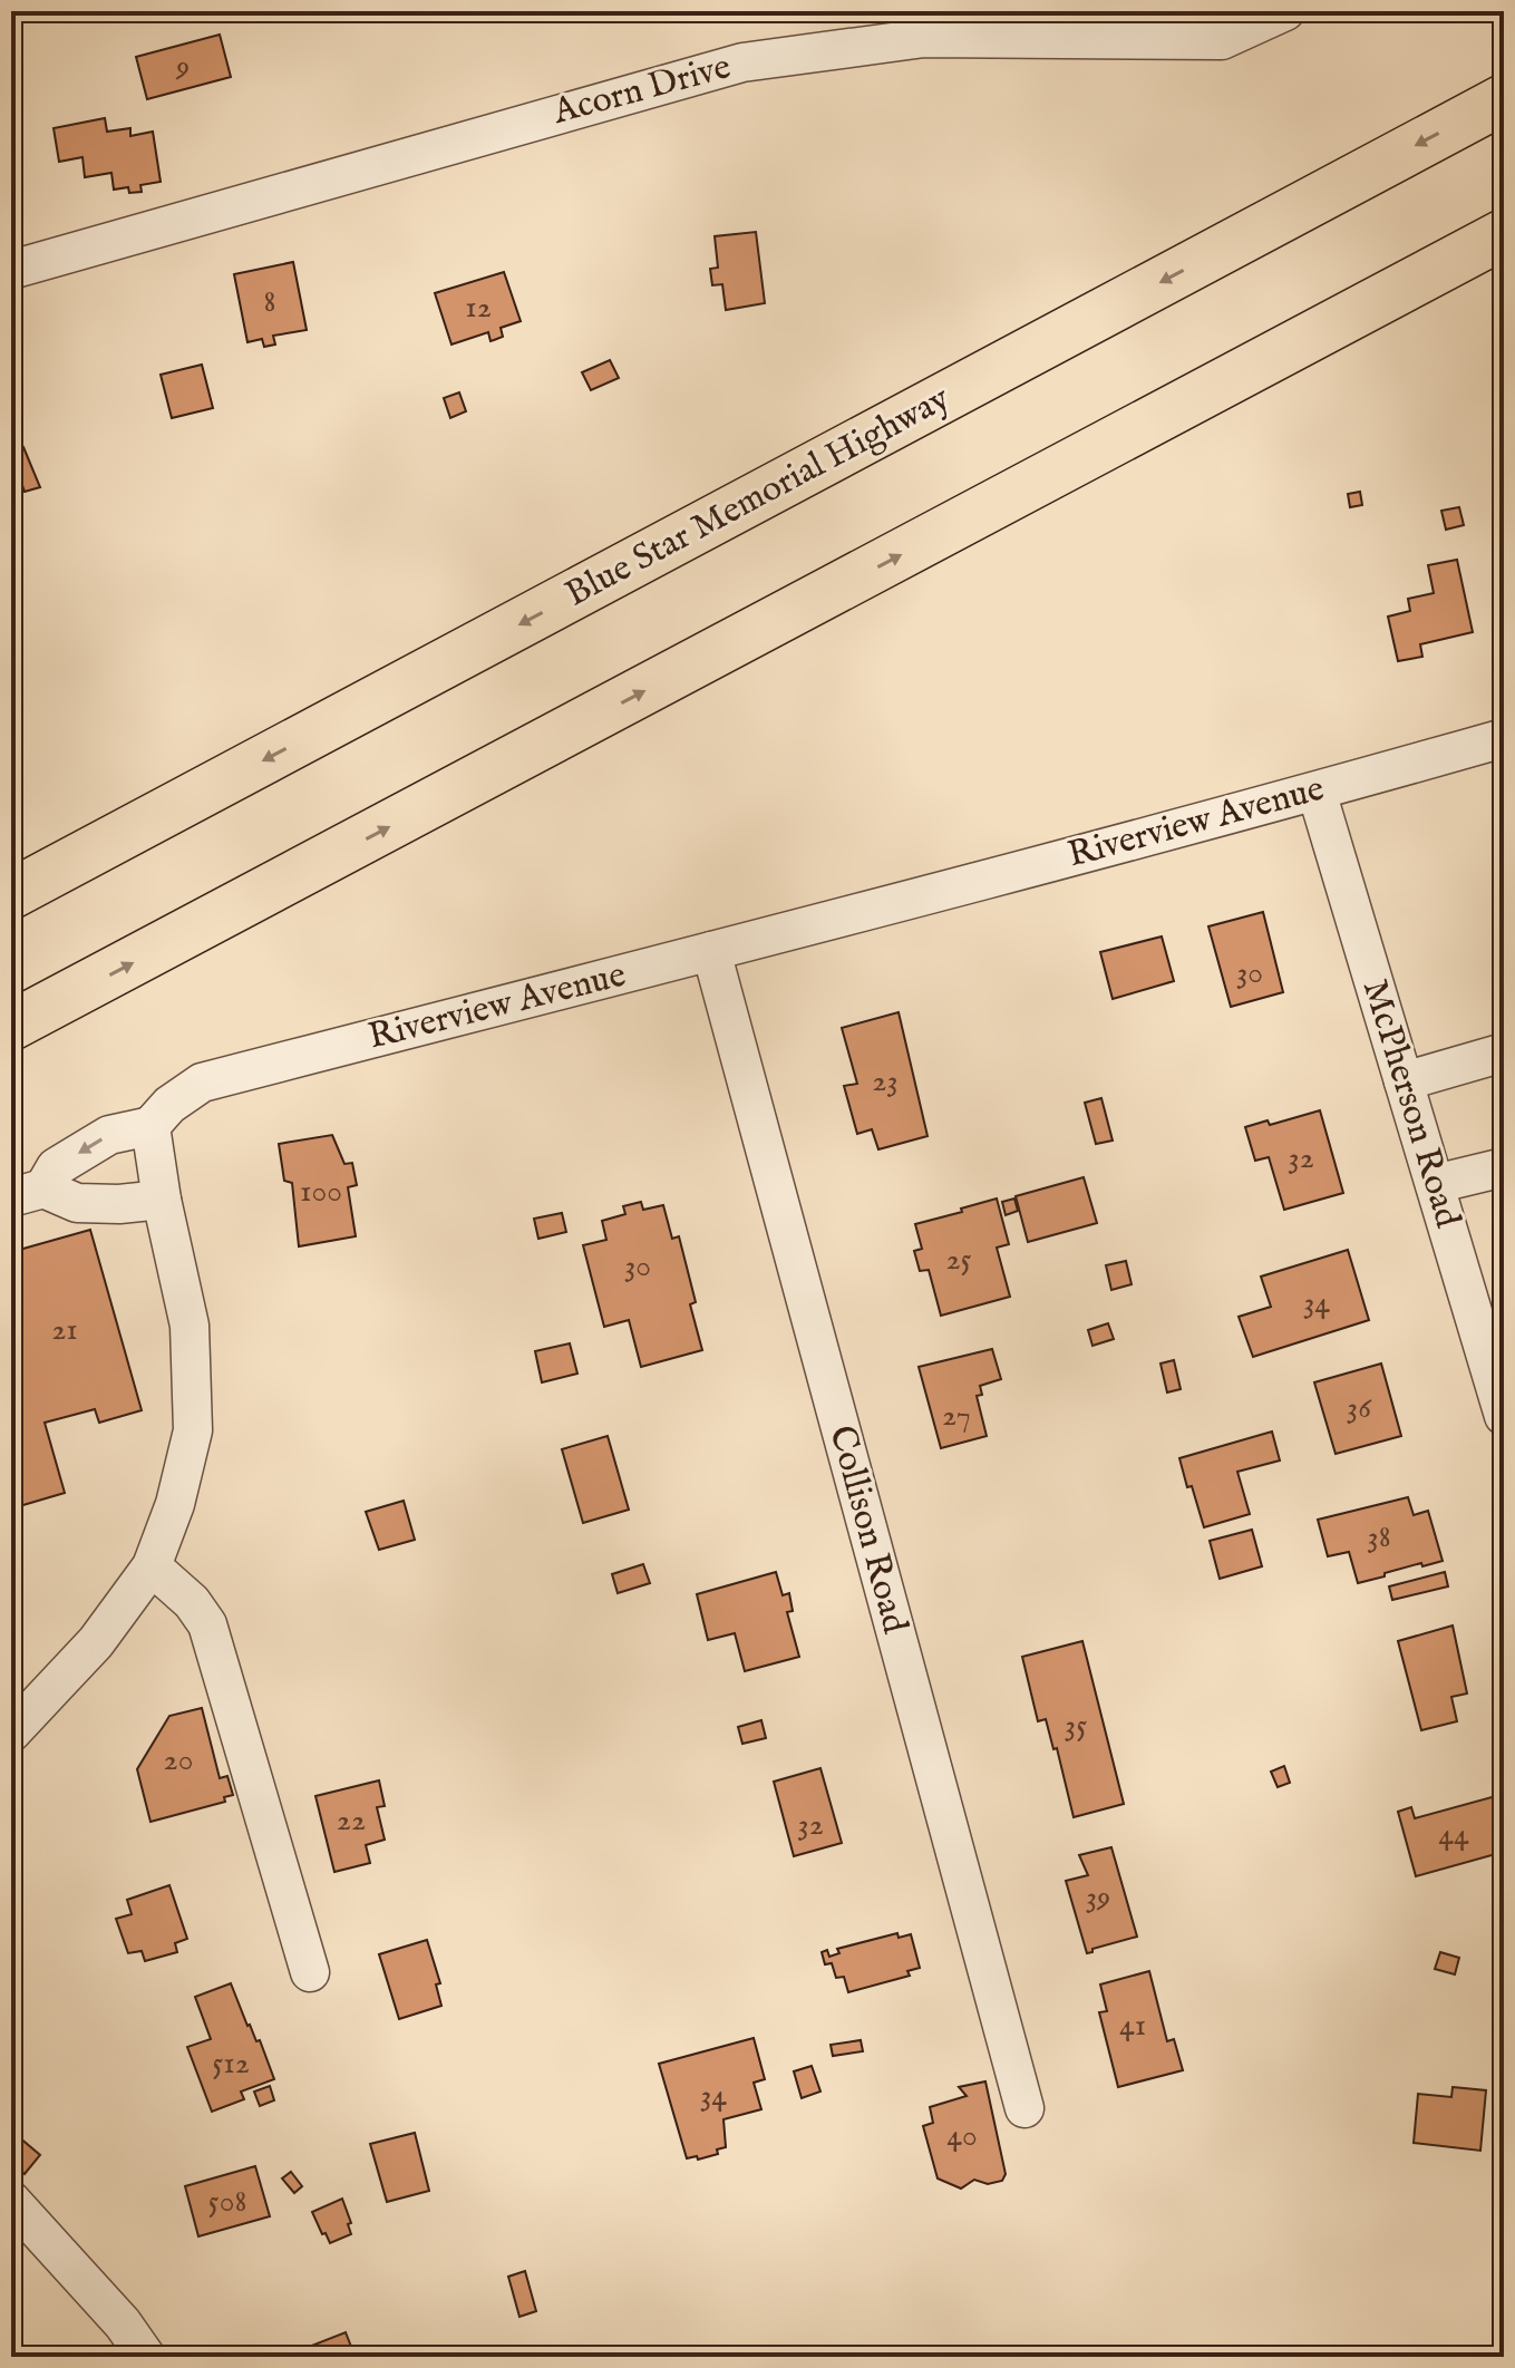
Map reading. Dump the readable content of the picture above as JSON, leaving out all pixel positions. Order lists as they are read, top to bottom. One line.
{"streets":{"highway":["Blue Star Memorial Highway"],"street":["Acorn Drive","Riverview Avenue","McPherson Road","Collison Road"]},"crossings":[["Riverview Avenue","McPherson Road"],["Riverview Avenue","Collison Road"]],"house_numbers":["9","8","12","30","23","32","100","25","30","34","21","36","27","38","35","20","22","32","44","39","41","512","34","40","508"]}
